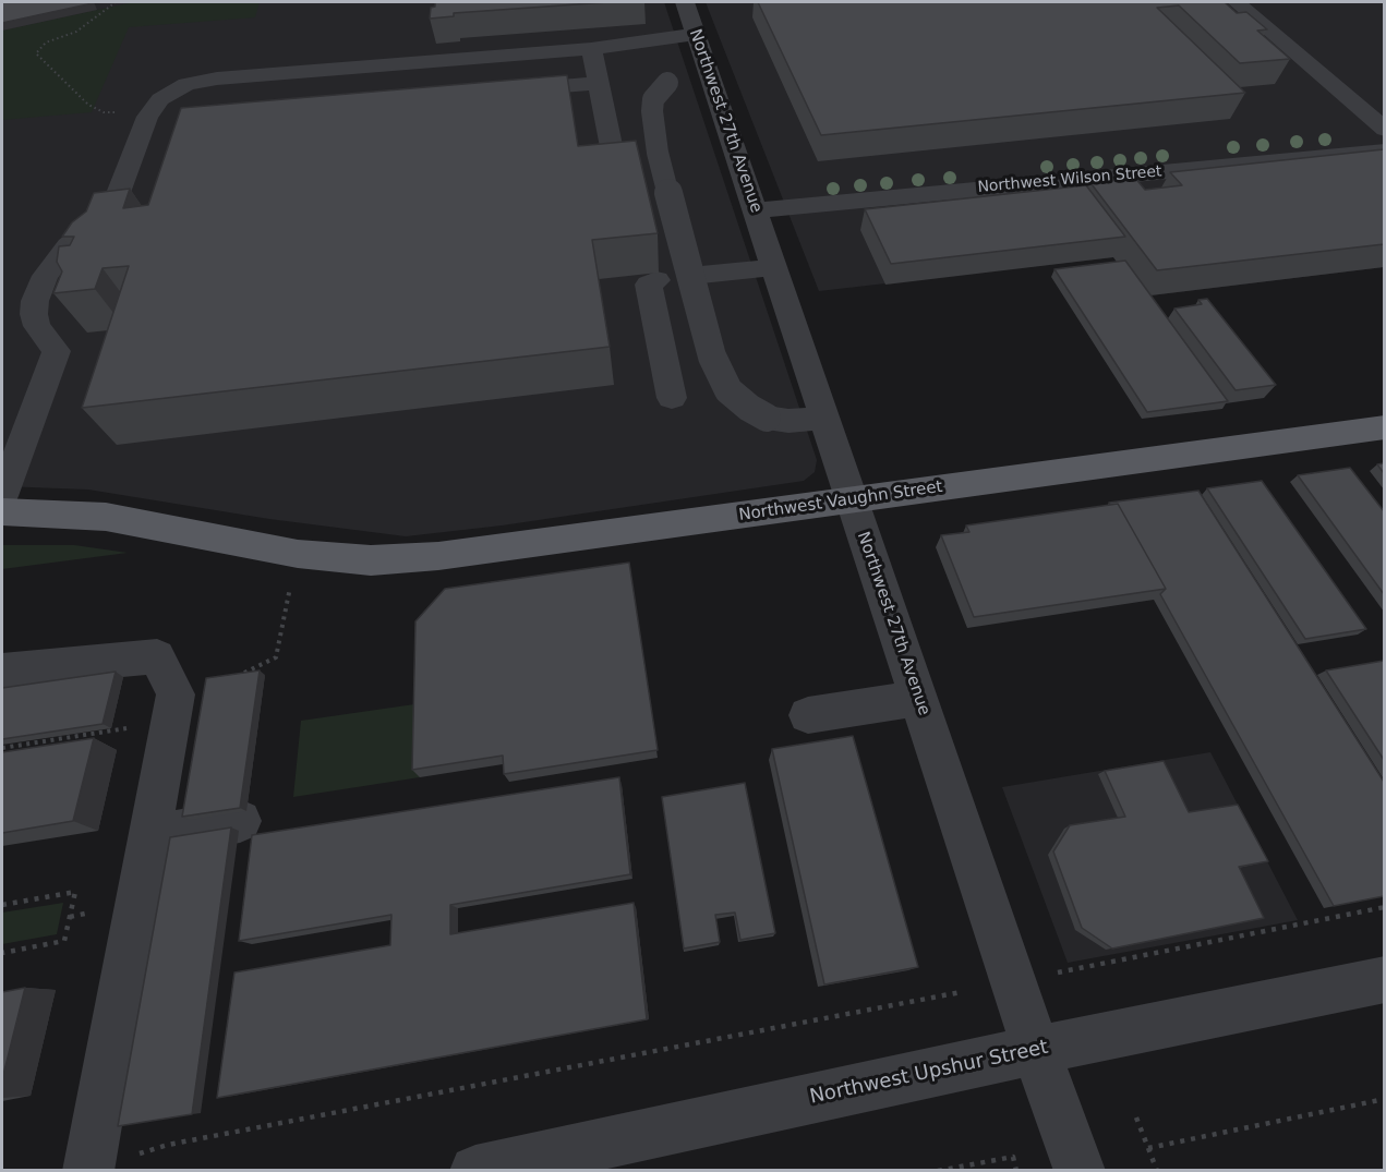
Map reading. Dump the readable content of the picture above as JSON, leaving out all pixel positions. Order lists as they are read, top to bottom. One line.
{"streets":{"main road":["Northwest Vaughn Street"],"street":["Northwest 27th Avenue","Northwest Wilson Street","Northwest Upshur Street"]},"crossings":[["Northwest 27th Avenue","Northwest Wilson Street"],["Northwest 27th Avenue","Northwest Vaughn Street"],["Northwest 27th Avenue","Northwest Upshur Street"]]}
